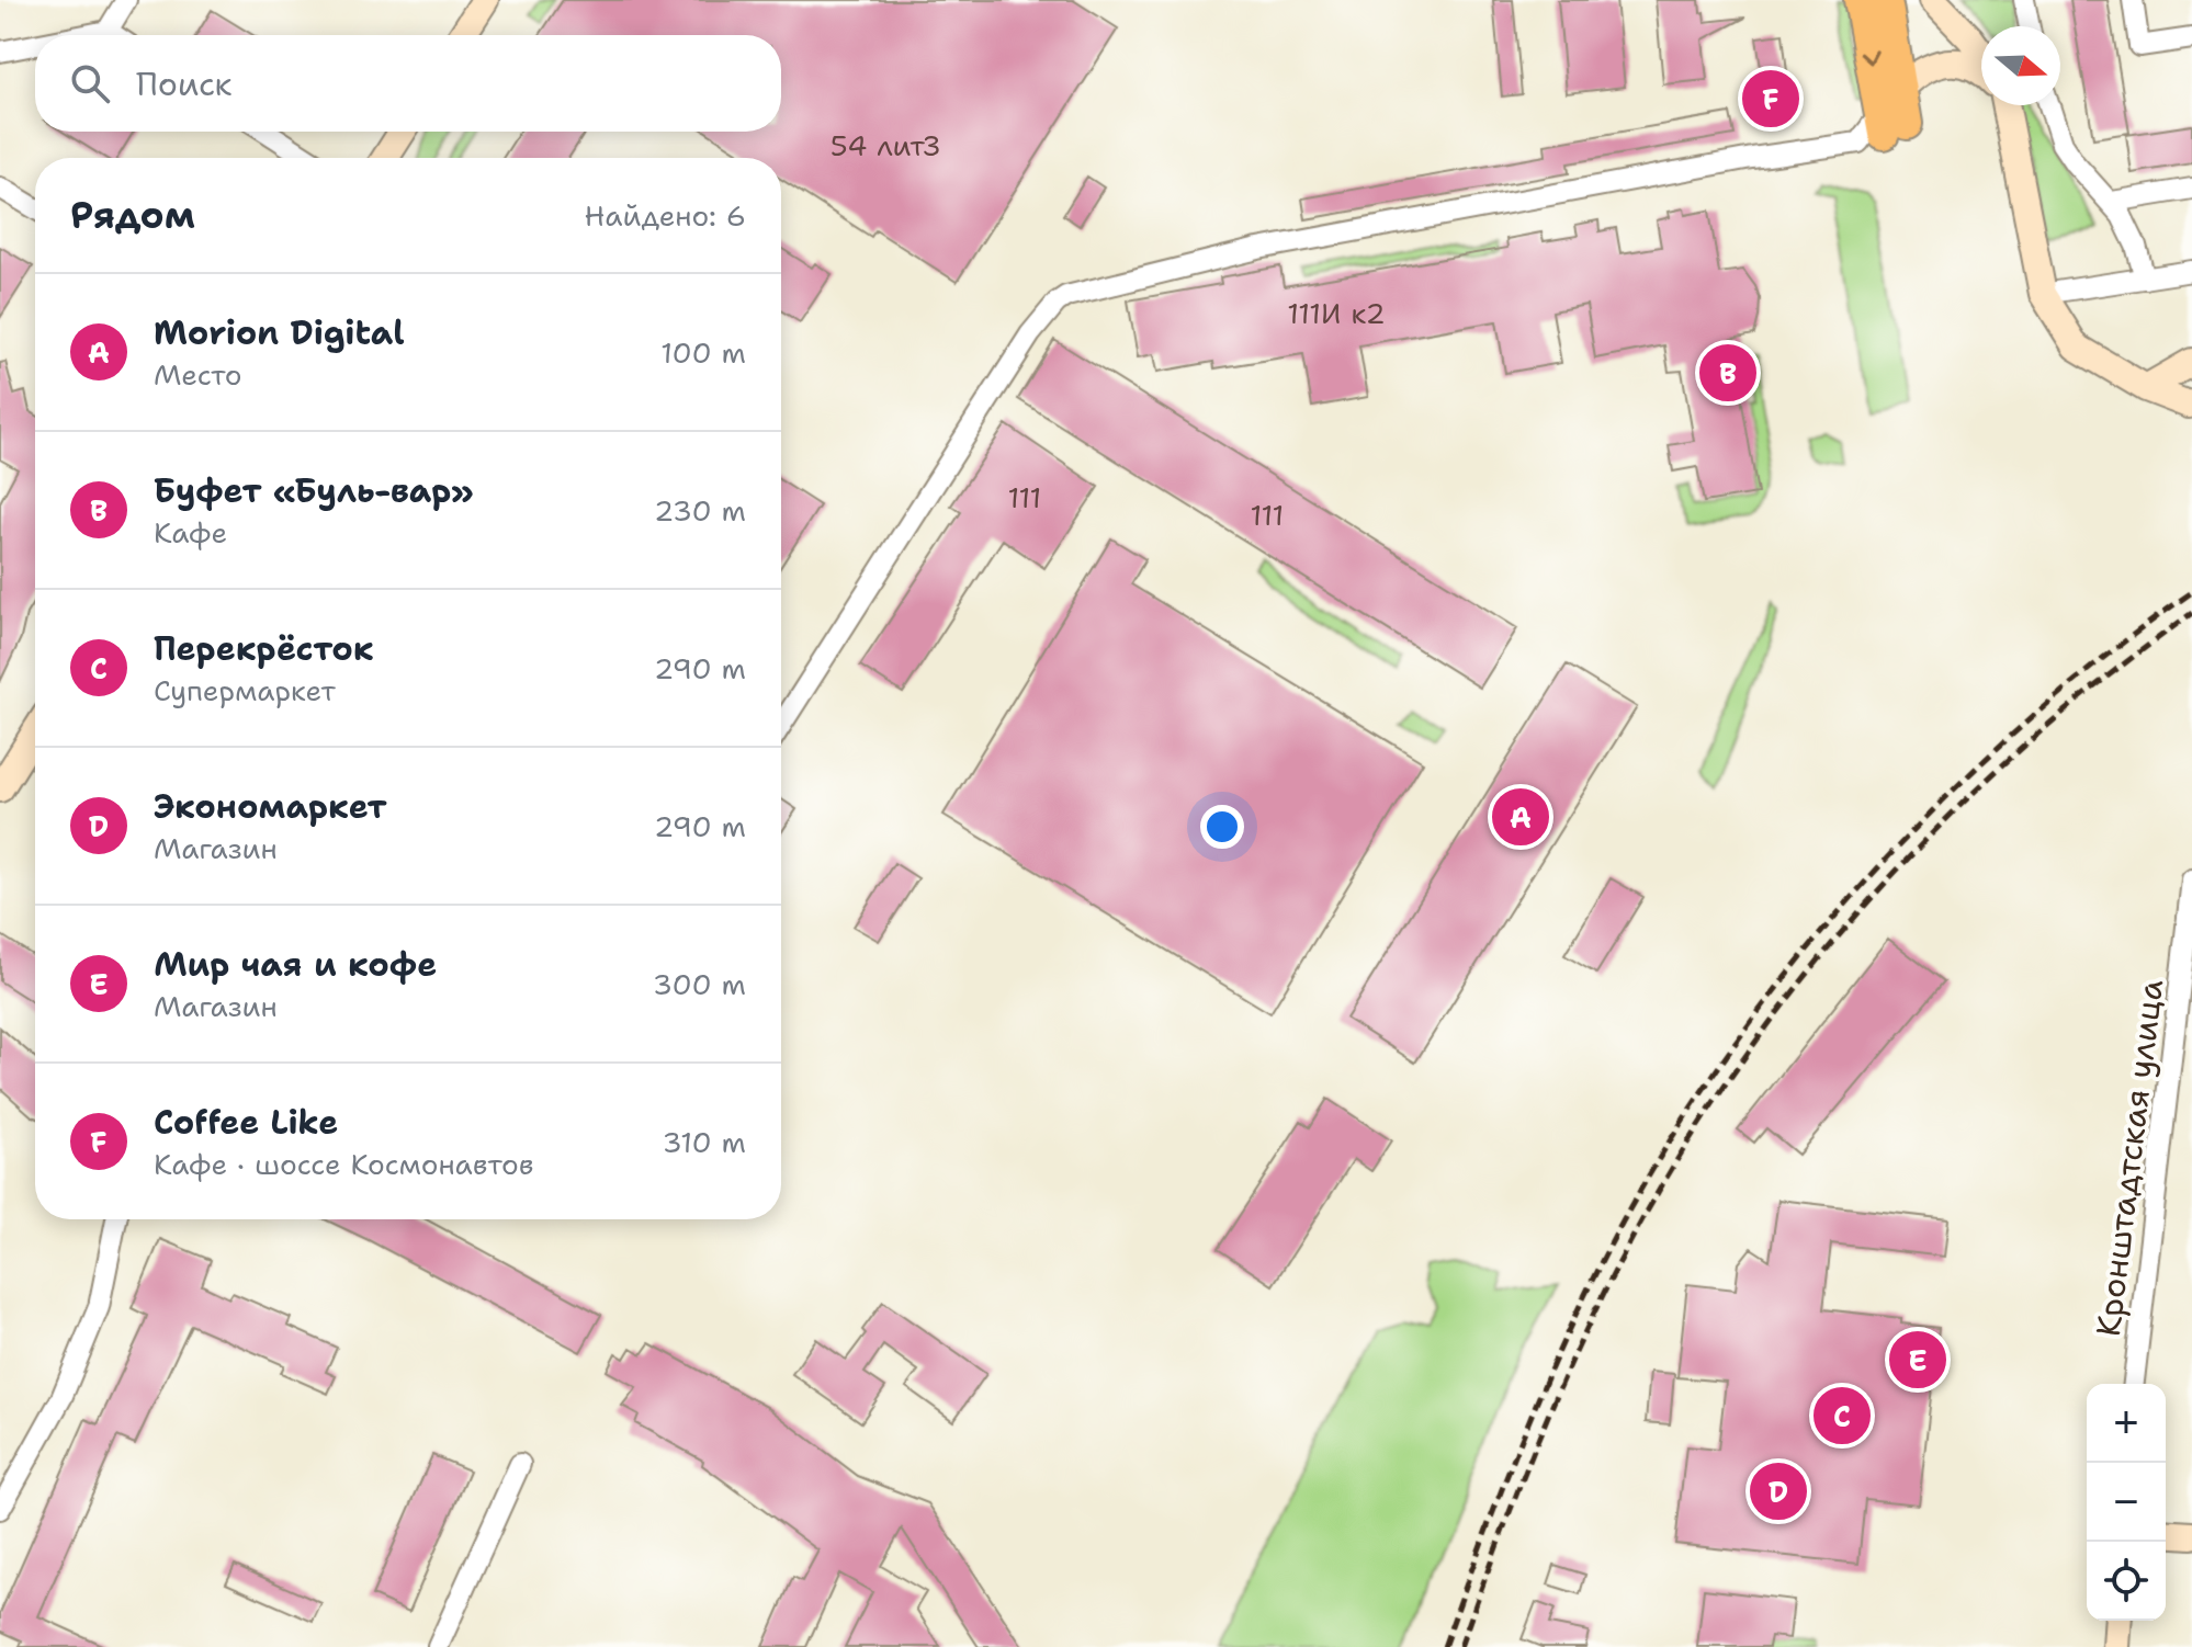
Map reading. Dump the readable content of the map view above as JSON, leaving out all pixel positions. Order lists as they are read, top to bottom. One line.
{"streets":{"street":["Кронштадтская улица"]},"house_numbers":["54 литЗ","111И к2","111","111"],"north":"right","page":{"search":"Поиск","pins":["F","B","A","E","C","D"],"heading":["Рядом","Найдено: 6"],"list":[{"mark":"A","name":"Morion Digital","note":"Место","value":"100 m"},{"mark":"B","name":"Буфет «Буль-вар»","note":"Кафе","value":"230 m"},{"mark":"C","name":"Перекрёсток","note":"Супермаркет","value":"290 m"},{"mark":"D","name":"Экономаркет","note":"Магазин","value":"290 m"},{"mark":"E","name":"Мир чая и кофе","note":"Магазин","value":"300 m"},{"mark":"F","name":"Coffee Like","note":"Кафе · шоссе Космонавтов","value":"310 m"}],"map_buttons":["+","−"]}}
